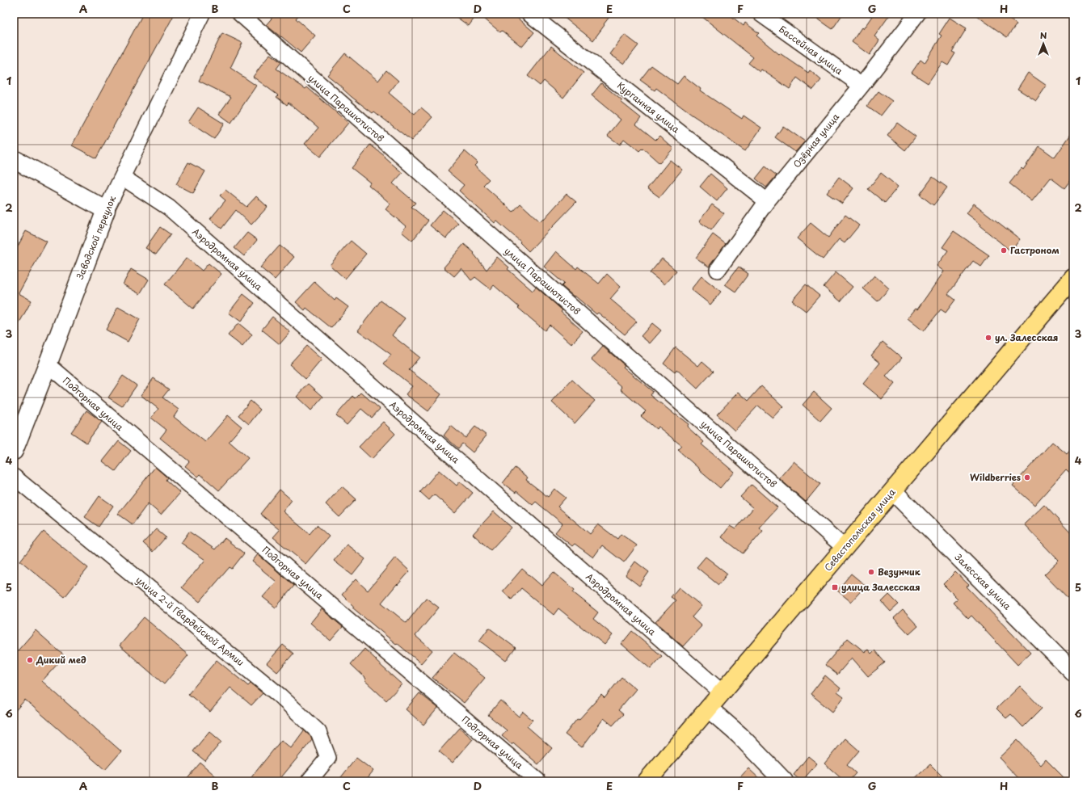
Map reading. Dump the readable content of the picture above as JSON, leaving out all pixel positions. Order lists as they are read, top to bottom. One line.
{"streets":{"main road":["Севастопольская улица"],"street":["Бассейная улица","Курганная улица","улица Парашютистов","Озёрная улица","Заводской переулок","Аэродромная улица","Подгорная улица","Залесская улица","улица 2-й Гвардейской Армии"]},"crossings":[["Бассейная улица","Озёрная улица"],["Курганная улица","Озёрная улица"],["улица Парашютистов","Севастопольская улица"],["Заводской переулок","Аэродромная улица"],["Заводской переулок","Подгорная улица"],["Аэродромная улица","Севастопольская улица"],["Севастопольская улица","Залесская улица"]],"places":{"other":["Гастроном","ул. Залесская","Wildberries","Везунчик","Дикий мед"],"transit":["улица Залесская"]},"north":"top","grid":{"columns":["A","B","C","D","E","F","G","H"],"rows":["1","2","3","4","5","6"]}}
